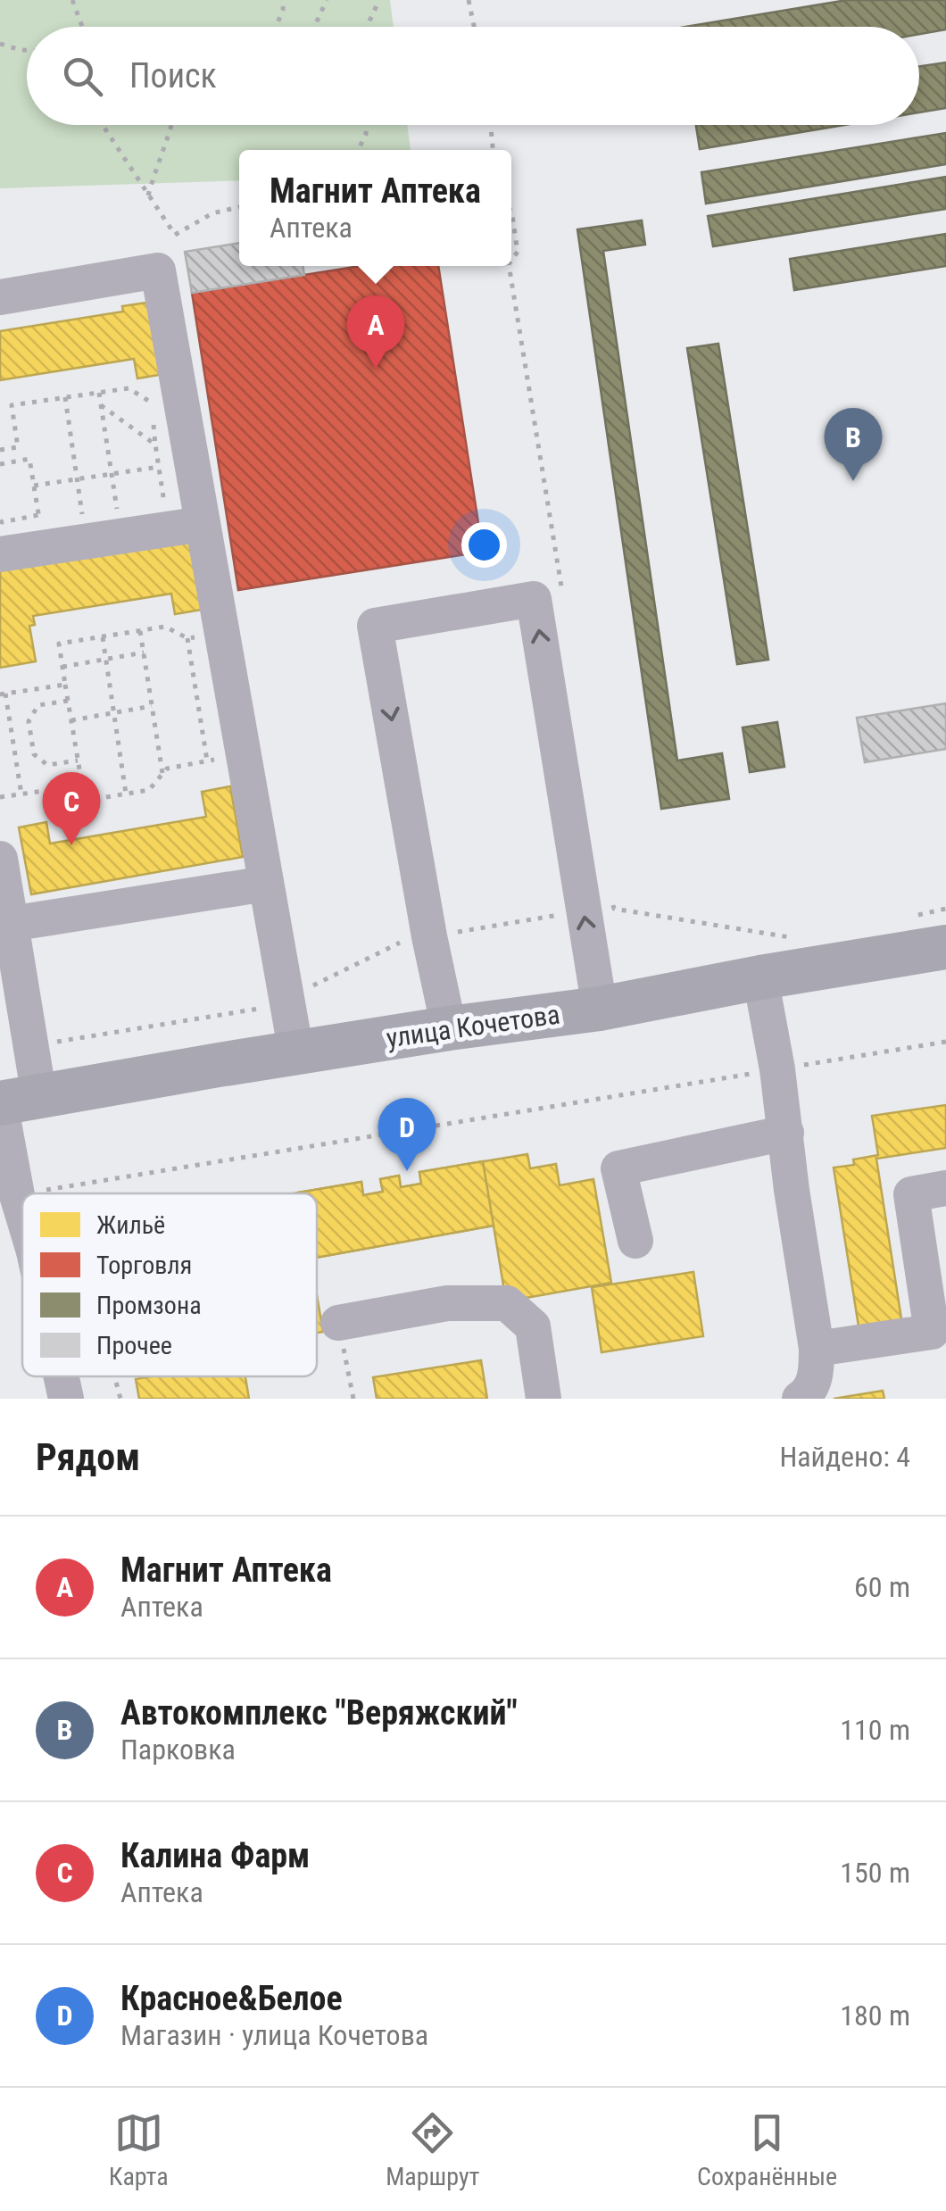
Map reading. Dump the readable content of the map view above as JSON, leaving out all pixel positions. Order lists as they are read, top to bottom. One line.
{"streets":{"main road":["улица Кочетова"]},"legend":["Жильё","Торговля","Промзона","Прочее"],"page":{"search":"Поиск","popup":["Магнит Аптека","Аптека"],"pins":["A","B","C","D"],"heading":["Рядом","Найдено: 4"],"list":[{"mark":"A","name":"Магнит Аптека","note":"Аптека","value":"60 m"},{"mark":"B","name":"Автокомплекс \"Веряжский\"","note":"Парковка","value":"110 m"},{"mark":"C","name":"Калина Фарм","note":"Аптека","value":"150 m"},{"mark":"D","name":"Красное&Белое","note":"Магазин · улица Кочетова","value":"180 m"}],"nav":["Карта","Маршрут","Сохранённые"]}}
